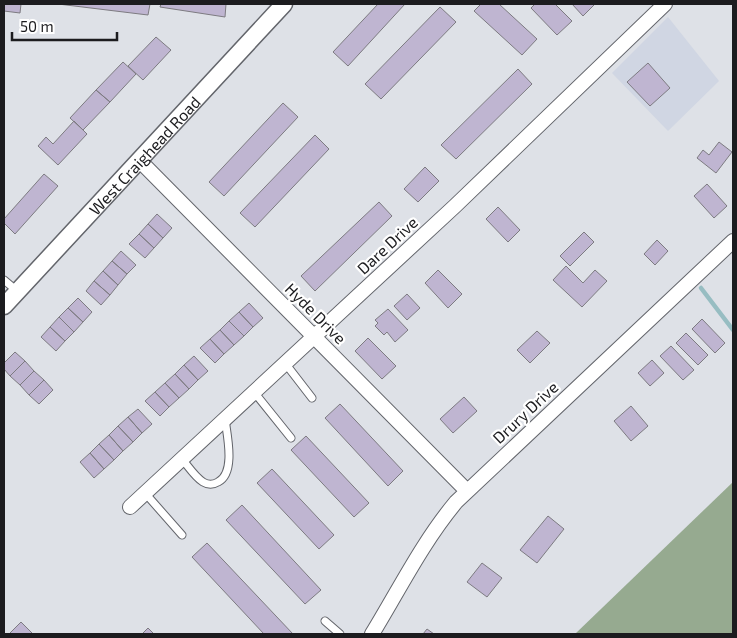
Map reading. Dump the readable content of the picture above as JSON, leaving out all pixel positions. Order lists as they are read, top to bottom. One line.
{"streets":{"street":["West Craighead Road","Dare Drive","Hyde Drive","Drury Drive"]},"crossings":[["West Craighead Road","Hyde Drive"],["Dare Drive","Hyde Drive"],["Hyde Drive","Drury Drive"]],"scale_bar":"50 m"}
